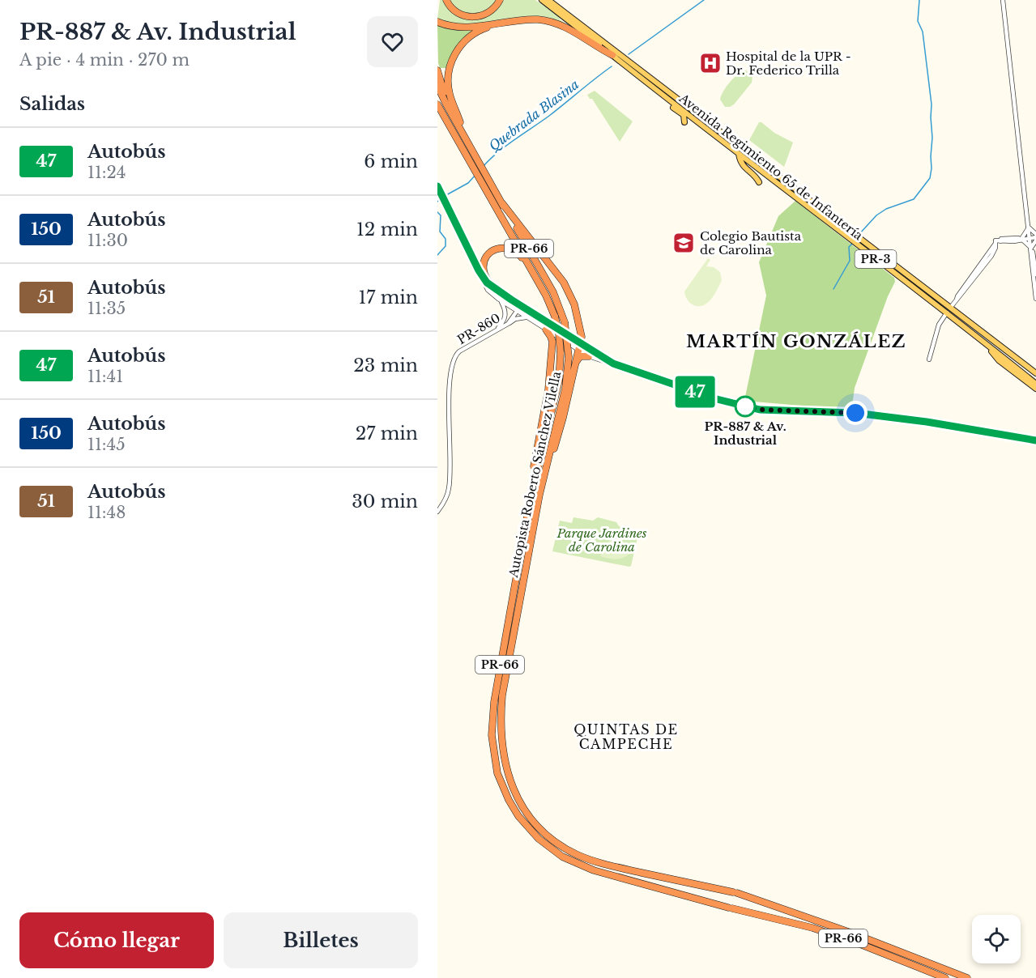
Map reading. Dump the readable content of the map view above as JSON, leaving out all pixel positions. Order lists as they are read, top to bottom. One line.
{"streets":{"highway":["PR-66","Autopista Roberto Sánchez Vilella"],"main road":["Avenida Regimiento 65 de Infantería","PR-3"],"street":["PR-860"]},"districts":["MARTÍN GONZÁLEZ","QUINTAS DE CAMPECHE"],"water":["Quebrada Blasina"],"parks":["Parque Jardines de Carolina"],"places":{"hospital":["Hospital de la UPR - Dr. Federico Trilla"],"school or university":["Colegio Bautista de Carolina"],"other":["PR-887 & Av. Industrial"]},"lines":["bus line 47"],"page":{"heading":[["PR-887 & Av. Industrial","A pie · 4 min · 270 m"],"Salidas"],"on_map":"47","list":[{"mark":"47","name":"Autobús","note":"11:24","value":"6 min"},{"mark":"150","name":"Autobús","note":"11:30","value":"12 min"},{"mark":"51","name":"Autobús","note":"11:35","value":"17 min"},{"mark":"47","name":"Autobús","note":"11:41","value":"23 min"},{"mark":"150","name":"Autobús","note":"11:45","value":"27 min"},{"mark":"51","name":"Autobús","note":"11:48","value":"30 min"}],"buttons":["Cómo llegar","Billetes"]}}
